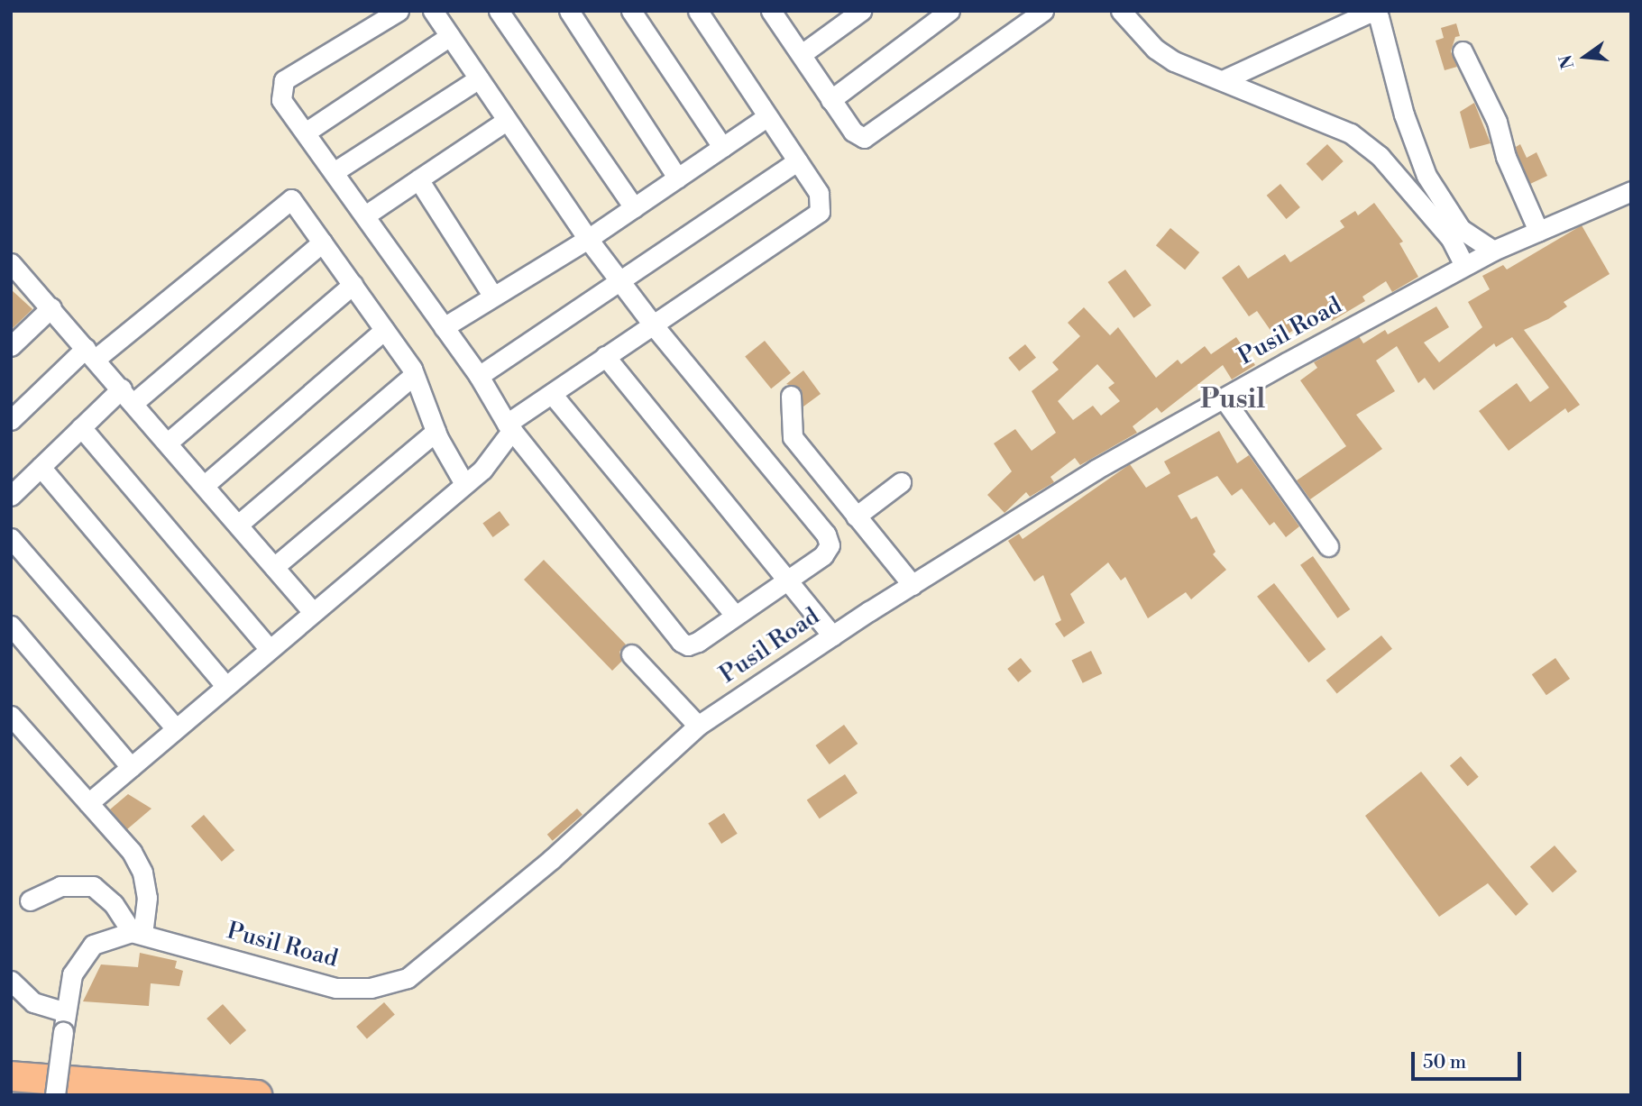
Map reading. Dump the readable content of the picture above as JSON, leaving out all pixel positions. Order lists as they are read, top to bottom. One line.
{"streets":{"street":["Pusil Road"]},"districts":["Pusil"],"scale_bar":"50 m","north":"left"}
